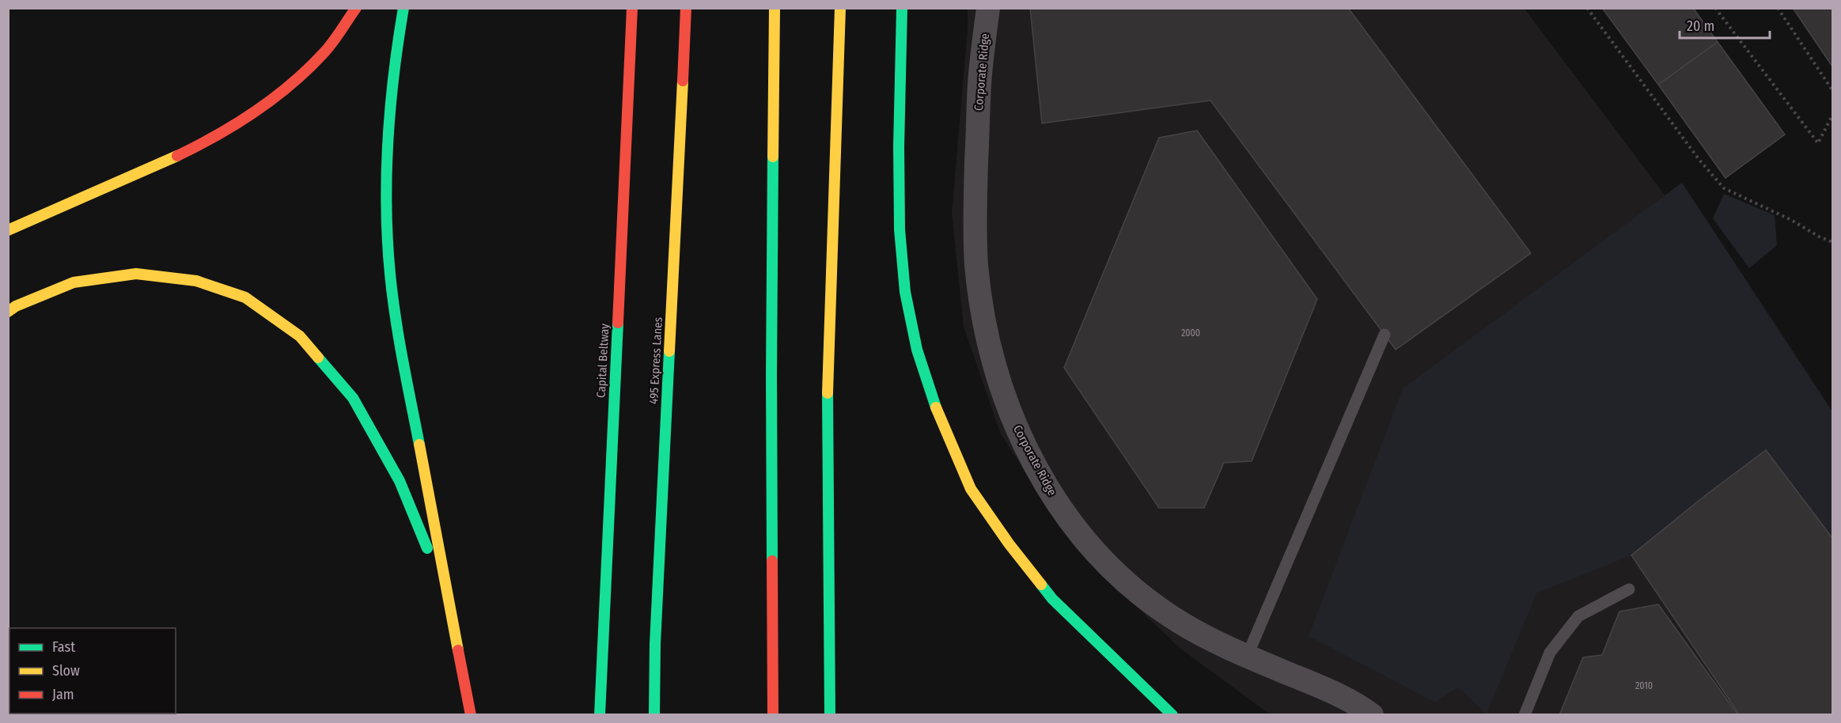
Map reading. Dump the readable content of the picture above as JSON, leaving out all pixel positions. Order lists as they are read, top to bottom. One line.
{"streets":{"highway":["Capital Beltway","495 Express Lanes"],"street":["Corporate Ridge"]},"house_numbers":["2000","2010"],"legend":["Fast","Slow","Jam"],"scale_bar":"20 m"}
